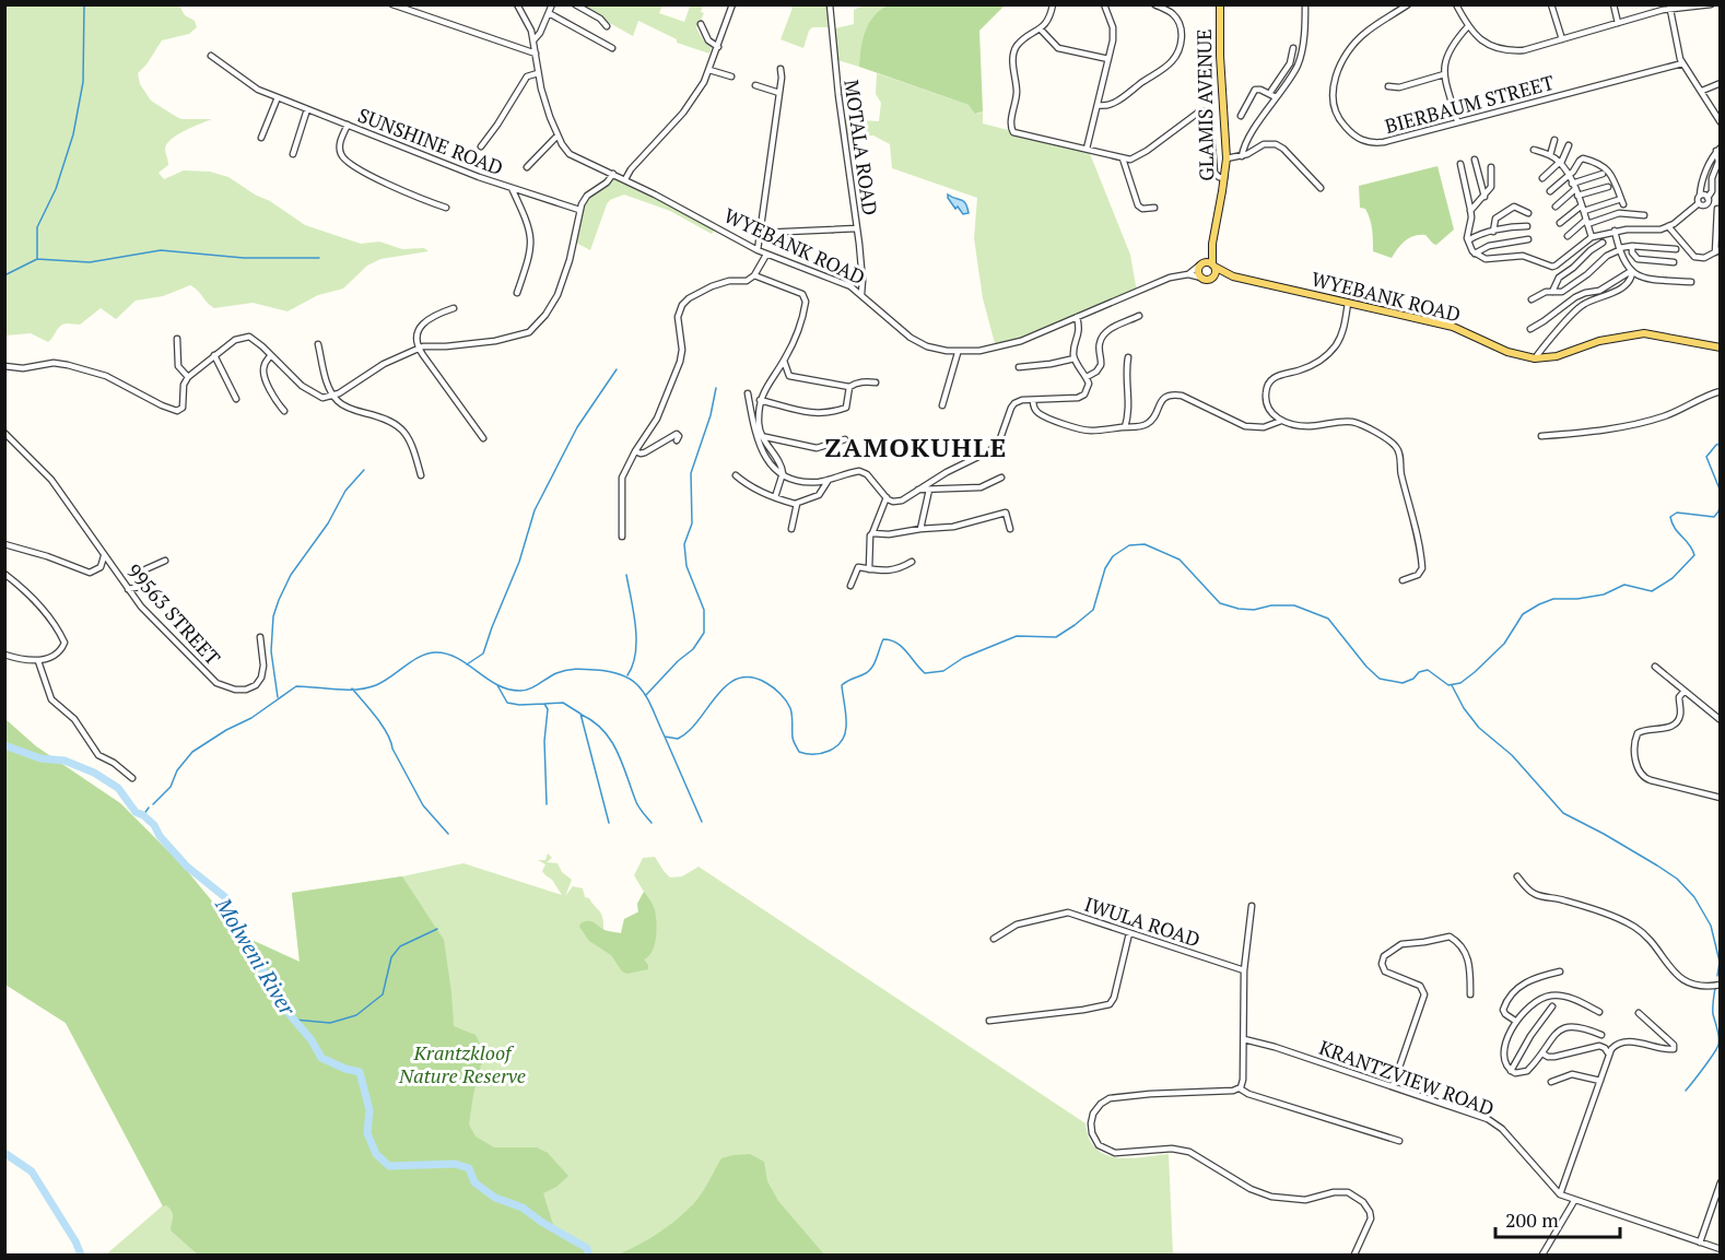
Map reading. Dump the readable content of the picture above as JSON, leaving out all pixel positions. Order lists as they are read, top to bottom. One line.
{"streets":{"main road":["GLAMIS AVENUE","WYEBANK ROAD"],"street":["BIERBAUM STREET","SUNSHINE ROAD","MOTALA ROAD","99563 STREET","IWULA ROAD","KRANTZVIEW ROAD"]},"crossings":[["GLAMIS AVENUE","WYEBANK ROAD"],["MOTALA ROAD","WYEBANK ROAD"]],"districts":["ZAMOKUHLE"],"water":["Molweni River"],"parks":["Krantzkloof Nature Reserve"],"scale_bar":"200 m"}
